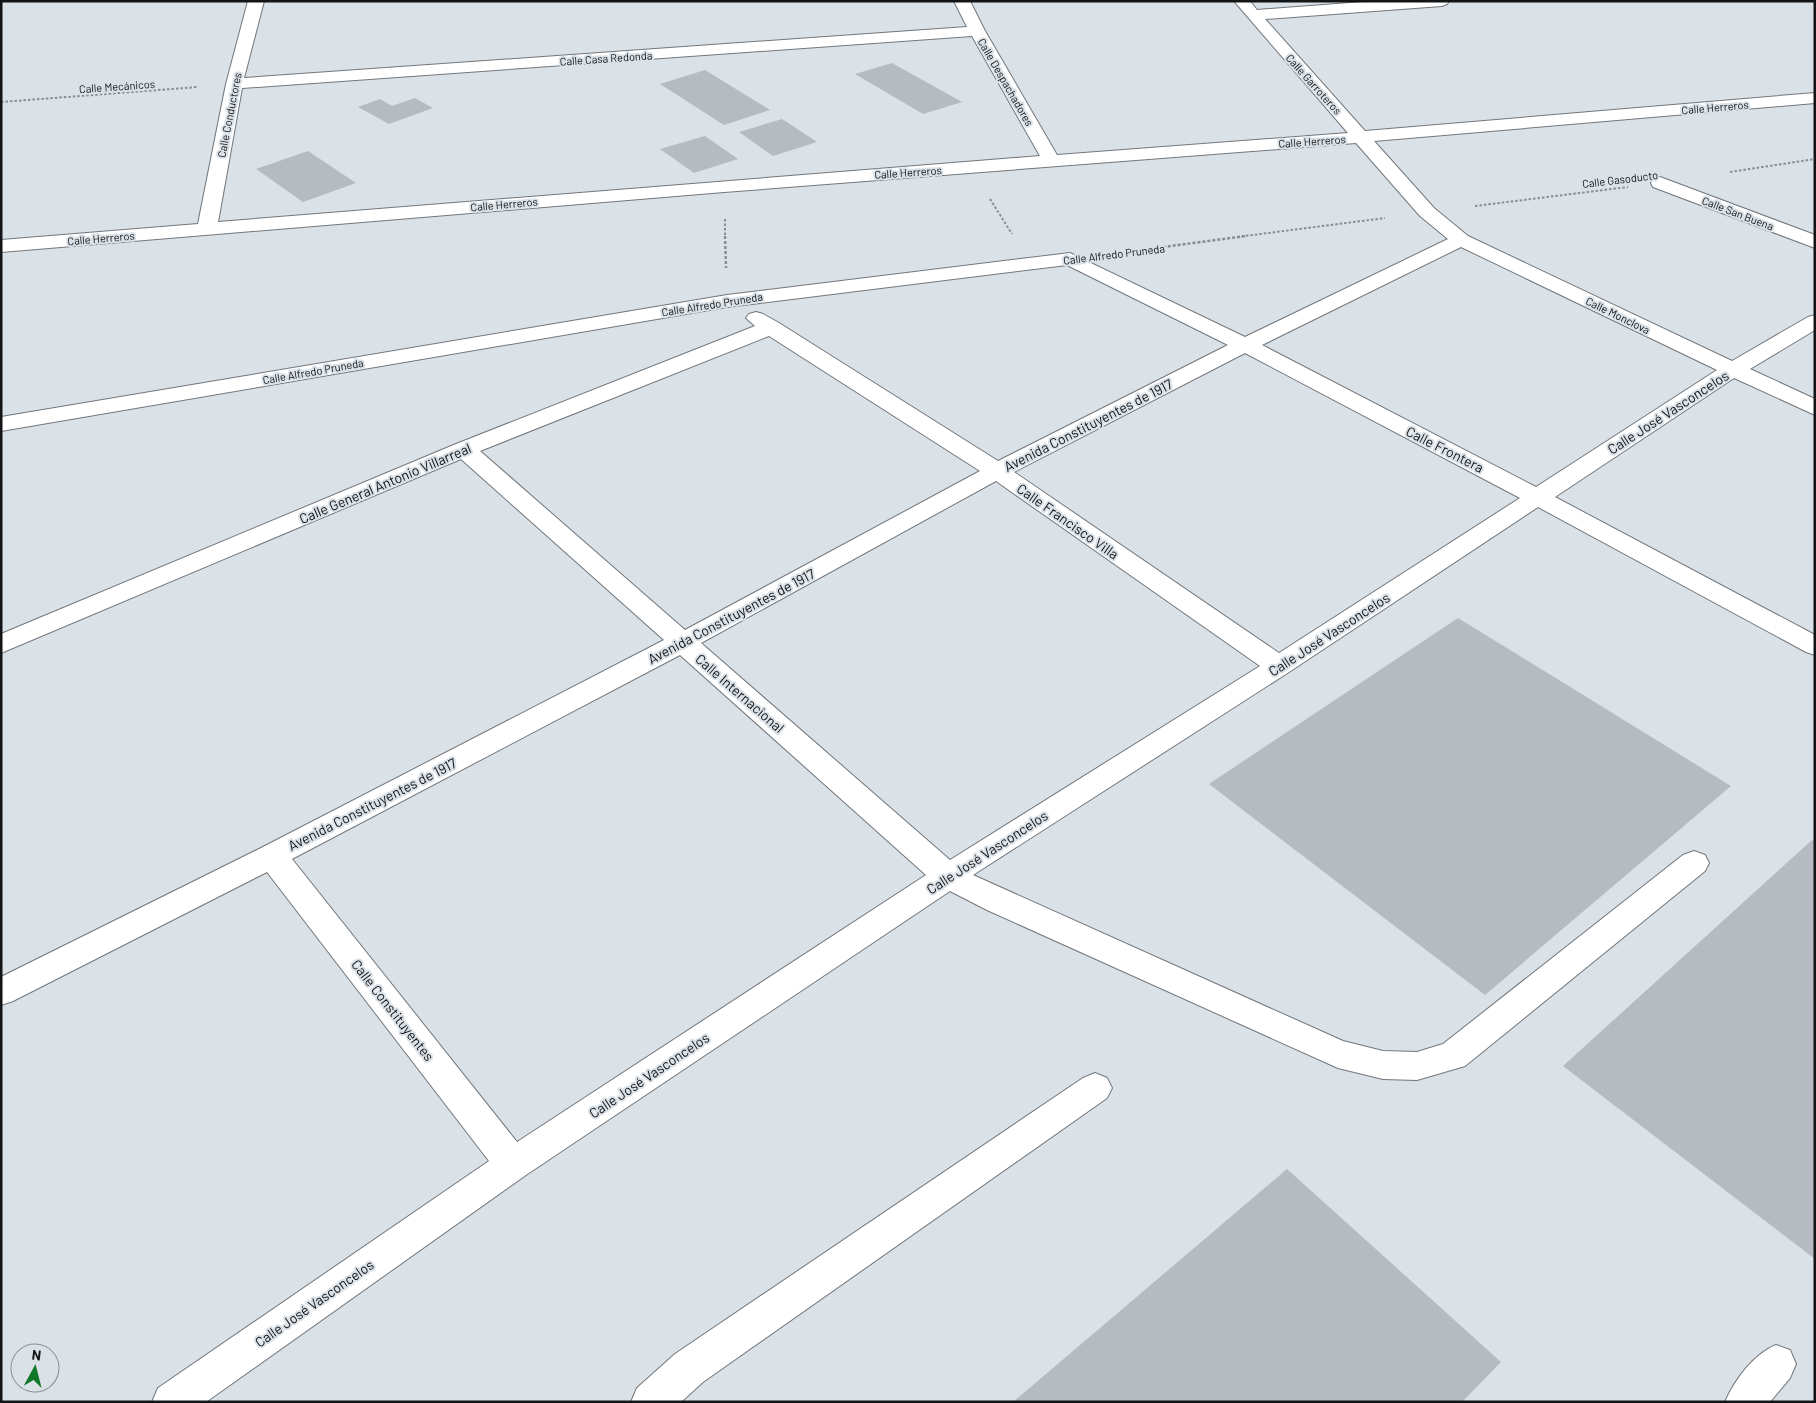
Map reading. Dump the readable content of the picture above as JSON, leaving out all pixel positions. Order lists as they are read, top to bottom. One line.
{"streets":{"street":["Calle Casa Redonda","Calle Despachadores","Calle Garroteros","Calle Herreros","Calle Conductores","Calle San Buena","Calle Alfredo Pruneda","Calle Monclova","Calle José Vasconcelos","Avenida Constituyentes de 1917","Calle Frontera","Calle General Antonio Villarreal","Calle Francisco Villa","Calle Internacional","Calle Constituyentes"],"path":["Calle Mecánicos","Calle Gasoducto"]},"crossings":[["Calle Casa Redonda","Calle Despachadores"],["Calle Casa Redonda","Calle Mecánicos"],["Calle Casa Redonda","Calle Conductores"],["Calle Despachadores","Calle Herreros"],["Calle Garroteros","Calle Herreros"],["Calle Garroteros","Calle Gasoducto"],["Calle Garroteros","Calle Alfredo Pruneda"],["Calle Garroteros","Calle Monclova"],["Calle Mecánicos","Calle Conductores"],["Calle Herreros","Calle Conductores"],["Calle Gasoducto","Calle San Buena"],["Calle Gasoducto","Calle Alfredo Pruneda"],["Calle Gasoducto","Calle Monclova"],["Calle Alfredo Pruneda","Calle Monclova"],["Calle Alfredo Pruneda","Calle Frontera"],["Calle Alfredo Pruneda","Calle Francisco Villa"],["Calle Monclova","Calle José Vasconcelos"],["Calle Monclova","Avenida Constituyentes de 1917"],["Calle José Vasconcelos","Calle Frontera"],["Calle José Vasconcelos","Calle Francisco Villa"],["Calle José Vasconcelos","Calle Internacional"],["Calle José Vasconcelos","Calle Constituyentes"],["Avenida Constituyentes de 1917","Calle Frontera"],["Avenida Constituyentes de 1917","Calle Francisco Villa"],["Avenida Constituyentes de 1917","Calle Internacional"],["Avenida Constituyentes de 1917","Calle Constituyentes"],["Calle General Antonio Villarreal","Calle Francisco Villa"],["Calle General Antonio Villarreal","Calle Internacional"]],"north":"top"}
